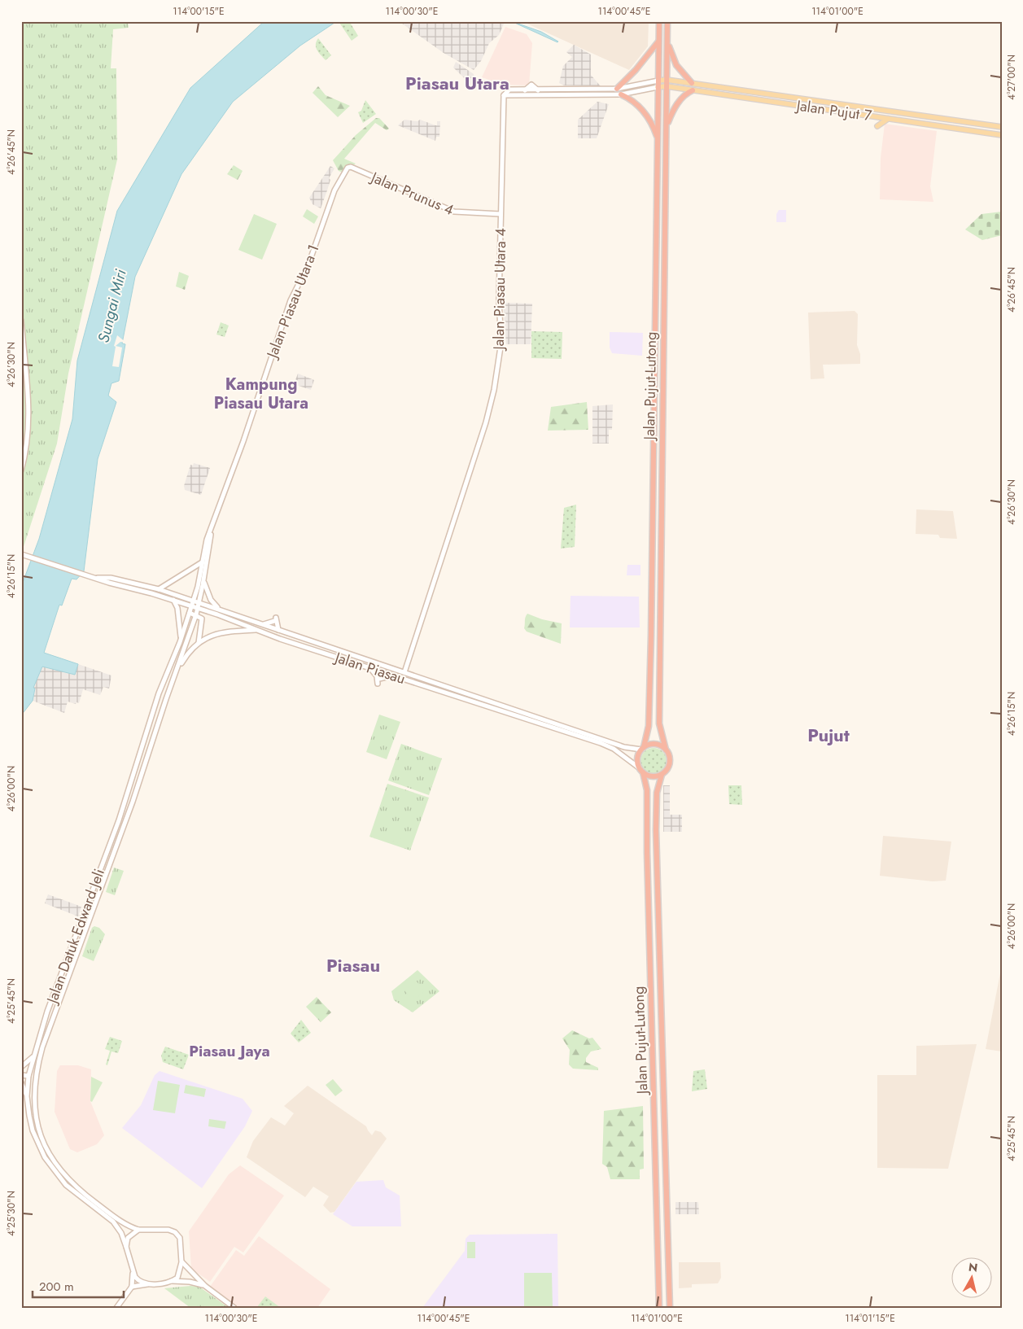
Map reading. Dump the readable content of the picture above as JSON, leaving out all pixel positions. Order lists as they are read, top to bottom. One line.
{"streets":{"highway":["Jalan Pujut-Lutong"],"main road":["Jalan Pujut 7"],"street":["Jalan Prunus 4","Jalan Piasau Utara 4","Jalan Piasau Utara 1","Jalan Piasau","Jalan Datuk Edward Jeli"]},"crossings":[["Jalan Pujut 7","Jalan Pujut-Lutong"],["Jalan Prunus 4","Jalan Piasau Utara 4"],["Jalan Prunus 4","Jalan Piasau Utara 1"],["Jalan Piasau Utara 4","Jalan Piasau"],["Jalan Piasau Utara 1","Jalan Datuk Edward Jeli"],["Jalan Pujut-Lutong","Jalan Piasau"],["Jalan Piasau","Jalan Datuk Edward Jeli"]],"districts":["Piasau Utara","Kampung Piasau Utara","Pujut","Piasau","Piasau Jaya"],"water":["Sungai Miri"],"scale_bar":"200 m","north":"top","coordinates":["114°00'15\"E","114°00'30\"E","114°00'45\"E","114°01'00\"E","4°27'00\"N","4°26'45\"N","4°26'30\"N","4°26'15\"N","4°26'00\"N","4°25'45\"N","4°25'30\"N","114°01'15\"E"]}
